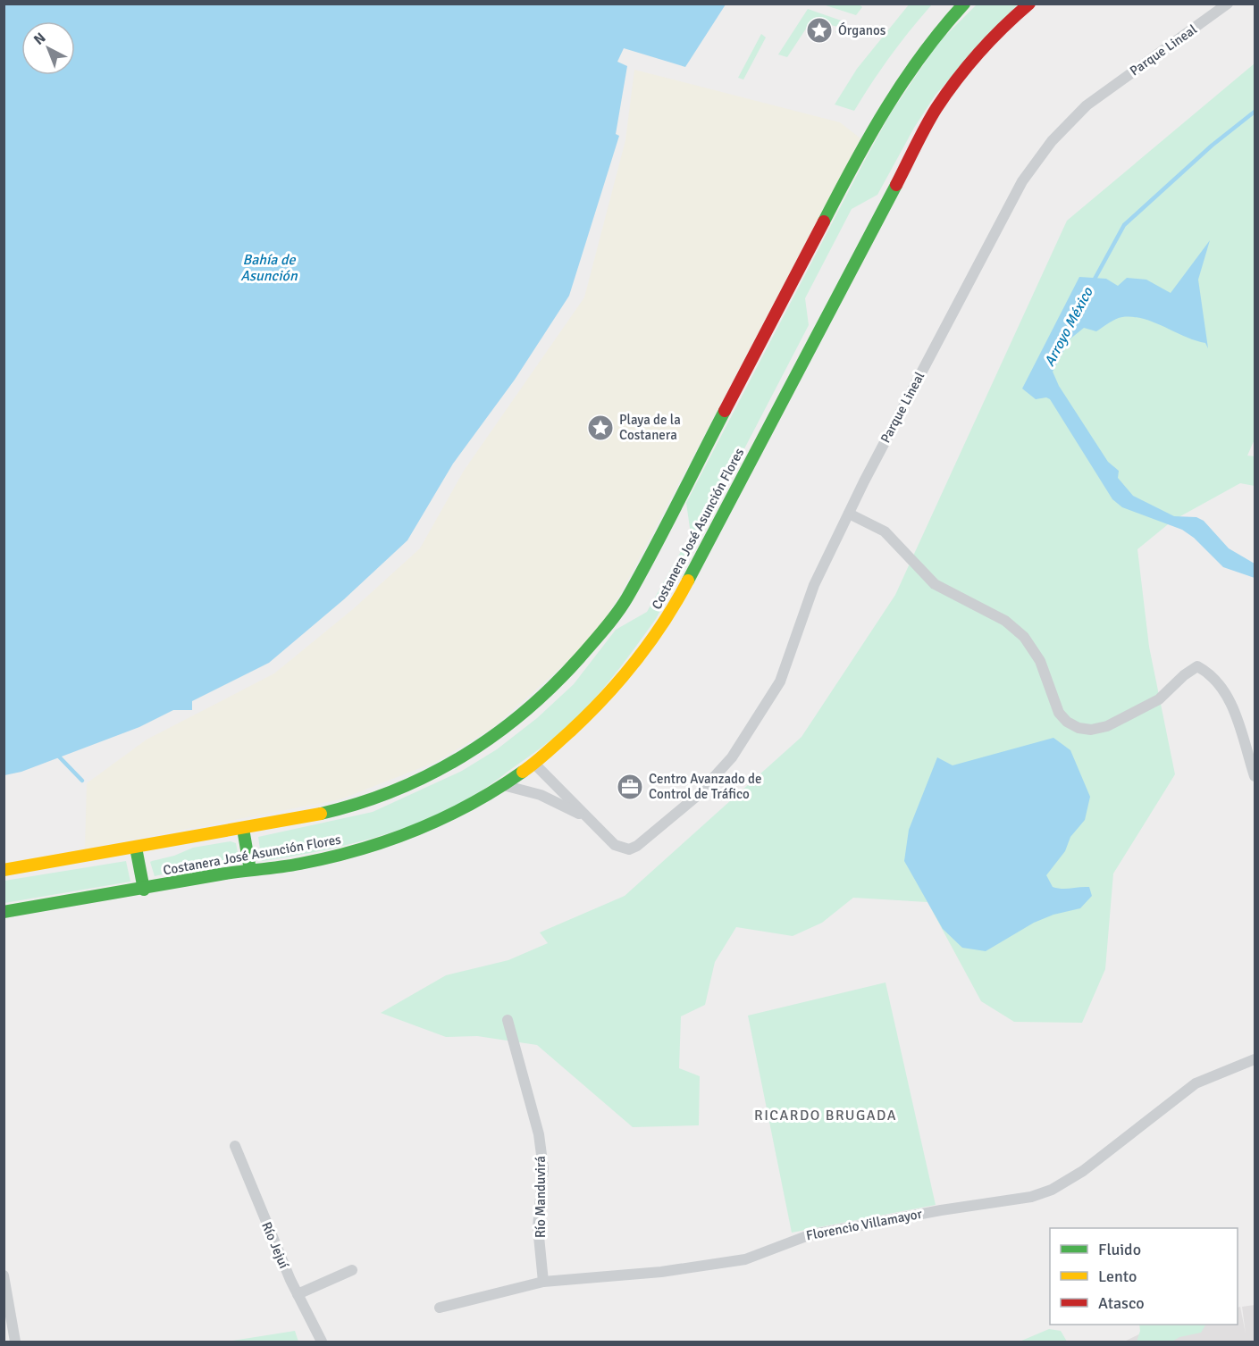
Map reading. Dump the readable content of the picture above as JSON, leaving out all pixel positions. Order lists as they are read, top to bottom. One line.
{"streets":{"highway":["Costanera José Asunción Flores"],"street":["Parque Lineal","Río Manduvirá","Florencio Villamayor","Río Jejuí"]},"crossings":[["Río Manduvirá","Florencio Villamayor"]],"districts":["RICARDO BRUGADA"],"water":["Bahía de Asunción","Arroyo México"],"places":{"place":["Órganos","Playa de la Costanera"],"office":["Centro Avanzado de Control de Tráfico"]},"legend":["Fluido","Lento","Atasco"],"north":"top left"}
